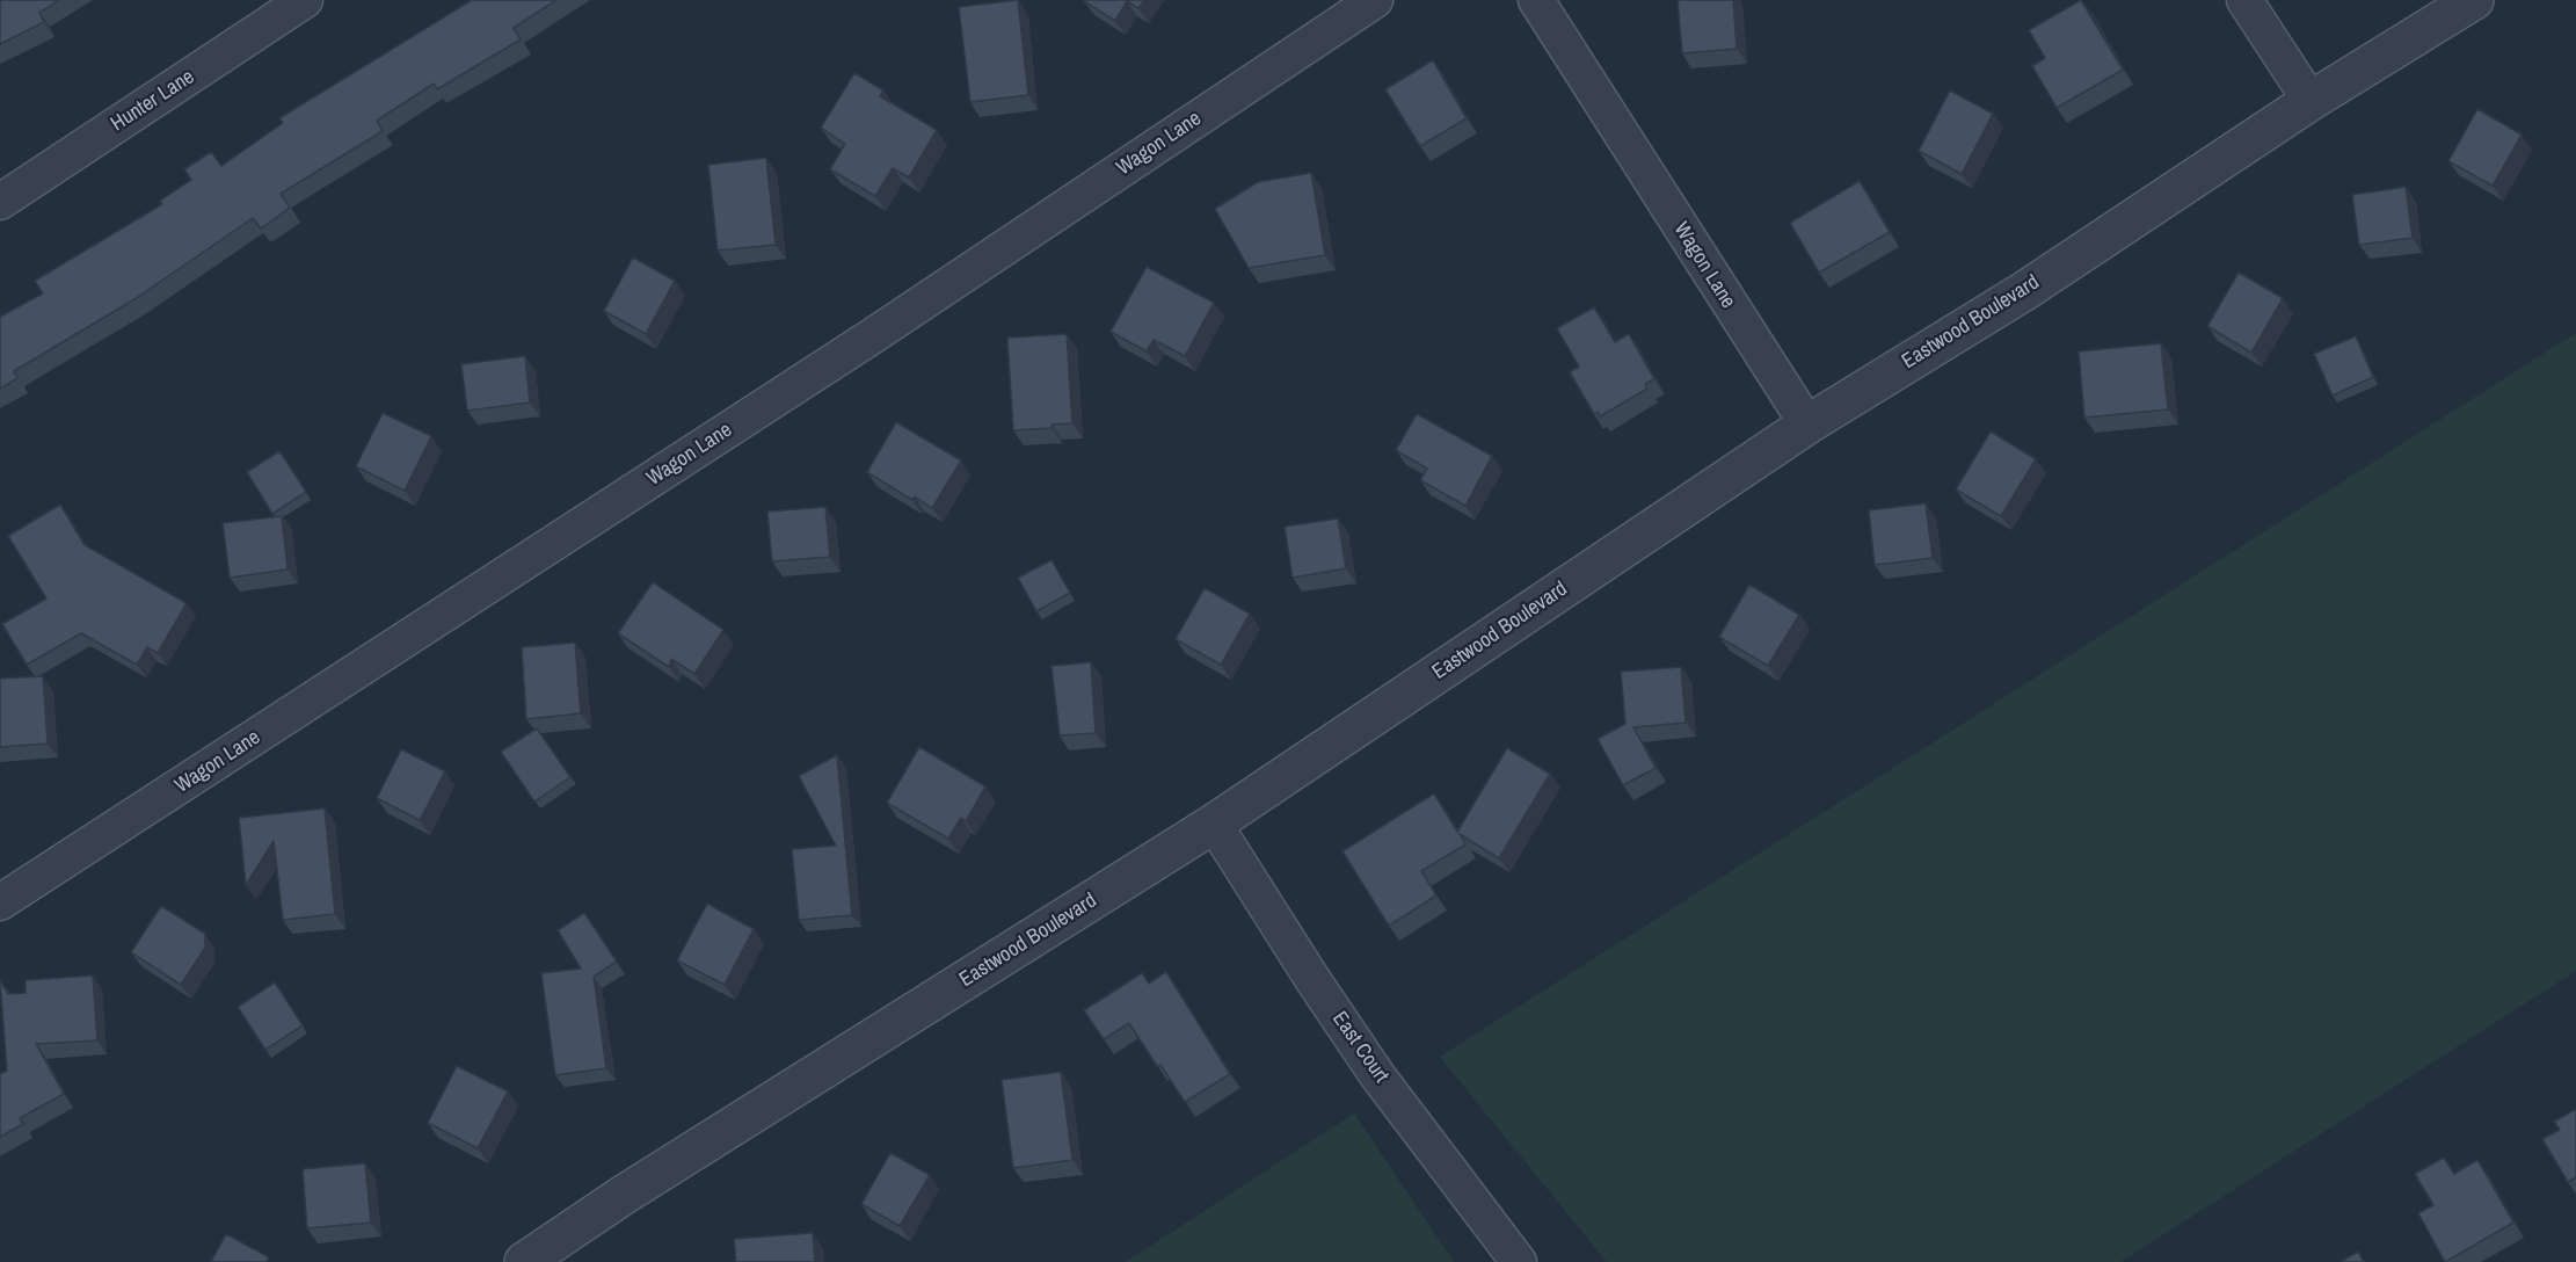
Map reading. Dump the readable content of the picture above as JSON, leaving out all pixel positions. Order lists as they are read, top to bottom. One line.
{"streets":{"street":["Hunter Lane","Wagon Lane","Eastwood Boulevard","East Court"]},"crossings":[["Wagon Lane","Eastwood Boulevard"],["Eastwood Boulevard","East Court"]]}
